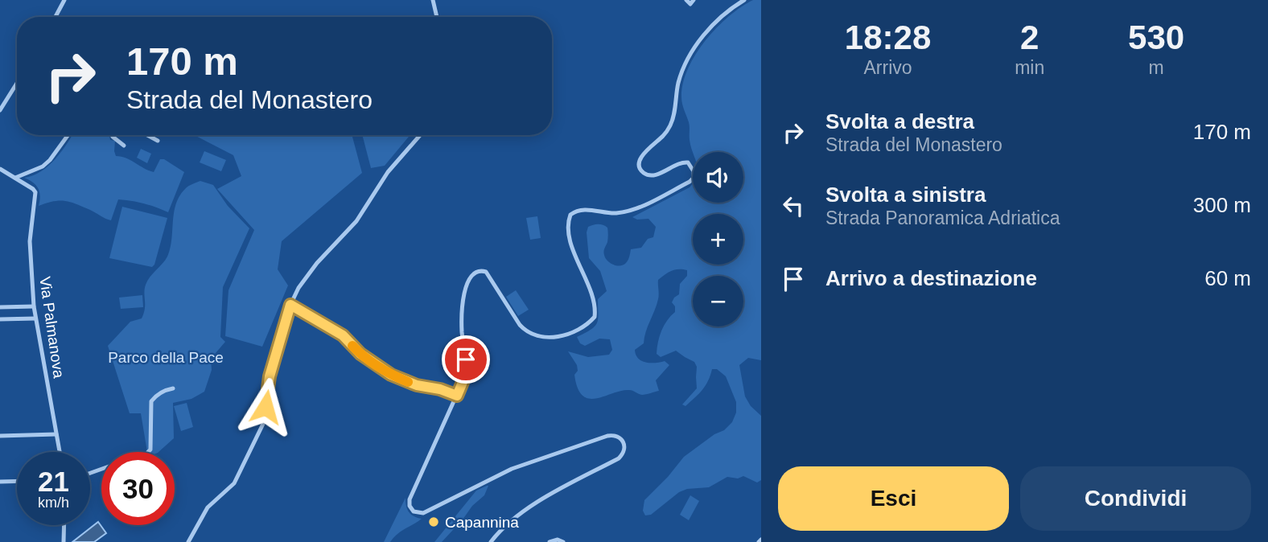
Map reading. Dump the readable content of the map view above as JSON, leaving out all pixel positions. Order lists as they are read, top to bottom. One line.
{"streets":{"street":["Via Palmanova"]},"parks":["Parco della Pace"],"places":["Capannina"],"page":{"eta":["18:28","Arrivo","2","min","530","m"],"turn":["170 m","Strada del Monastero"],"list":[{"name":"Svolta a destra","note":"Strada del Monastero","value":"170 m"},{"name":"Svolta a sinistra","note":"Strada Panoramica Adriatica","value":"300 m"},{"name":"Arrivo a destinazione","value":"60 m"}],"map_buttons":["+","−"],"speed":"21 km/h","limit":"30","buttons":["Esci","Condividi"]}}
